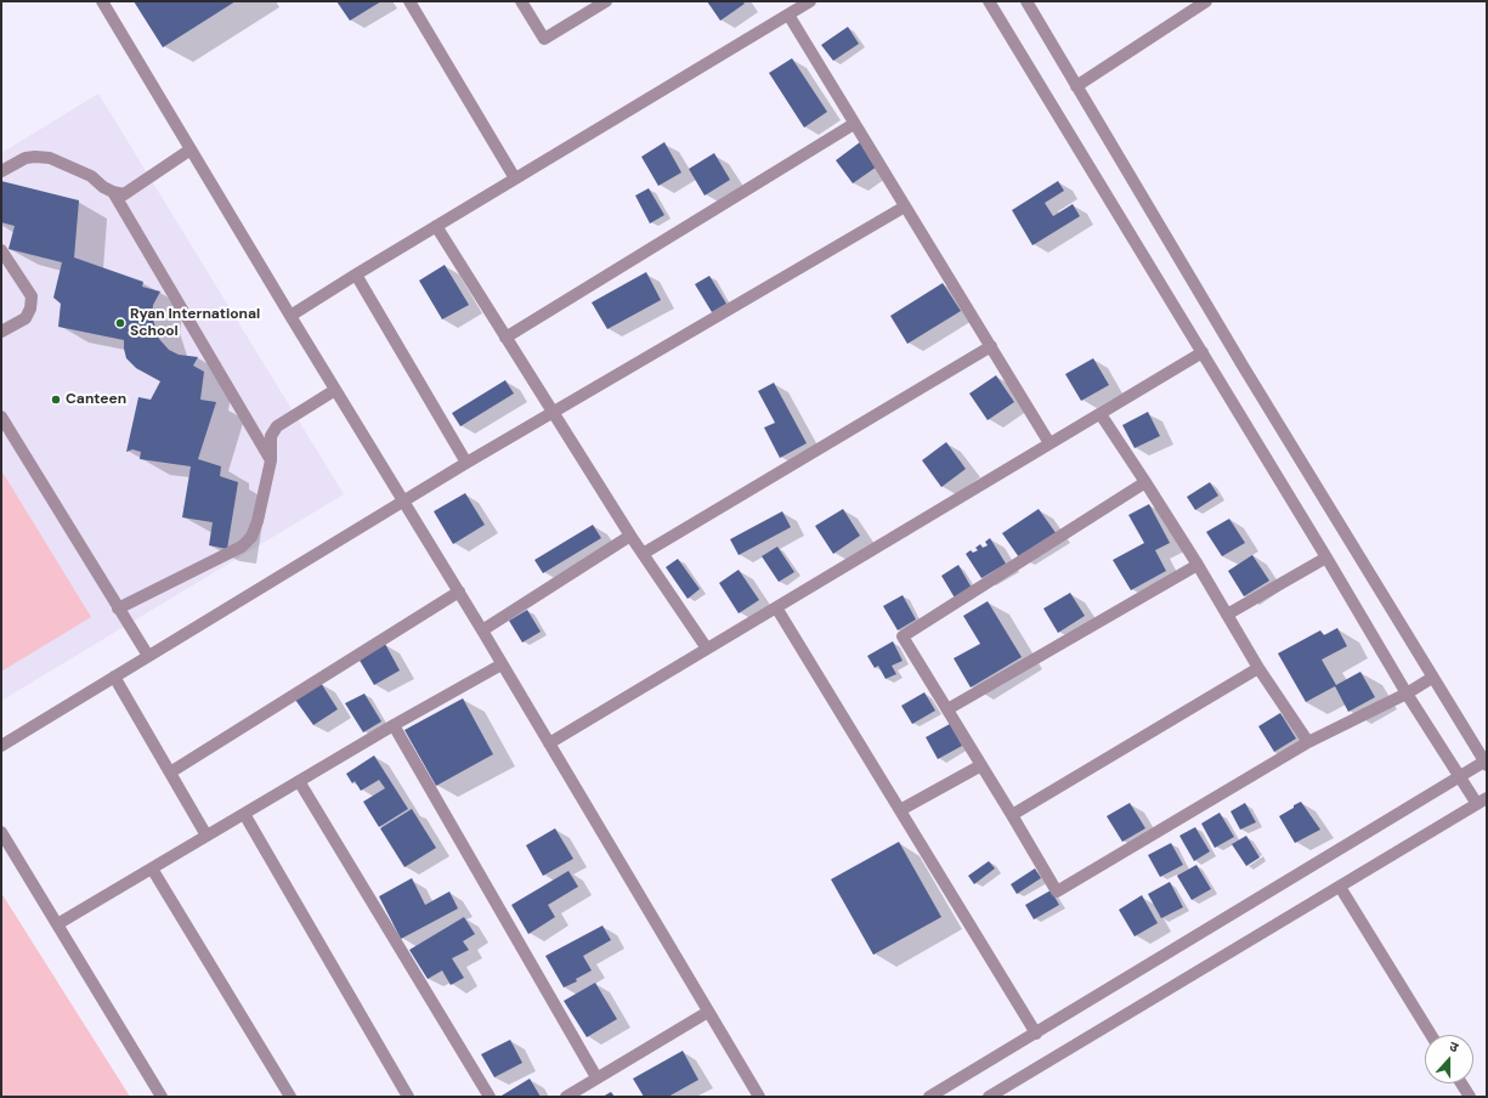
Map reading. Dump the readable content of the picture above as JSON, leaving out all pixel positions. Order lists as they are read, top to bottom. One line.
{"places":["Ryan International School","Canteen"],"north":"top"}
